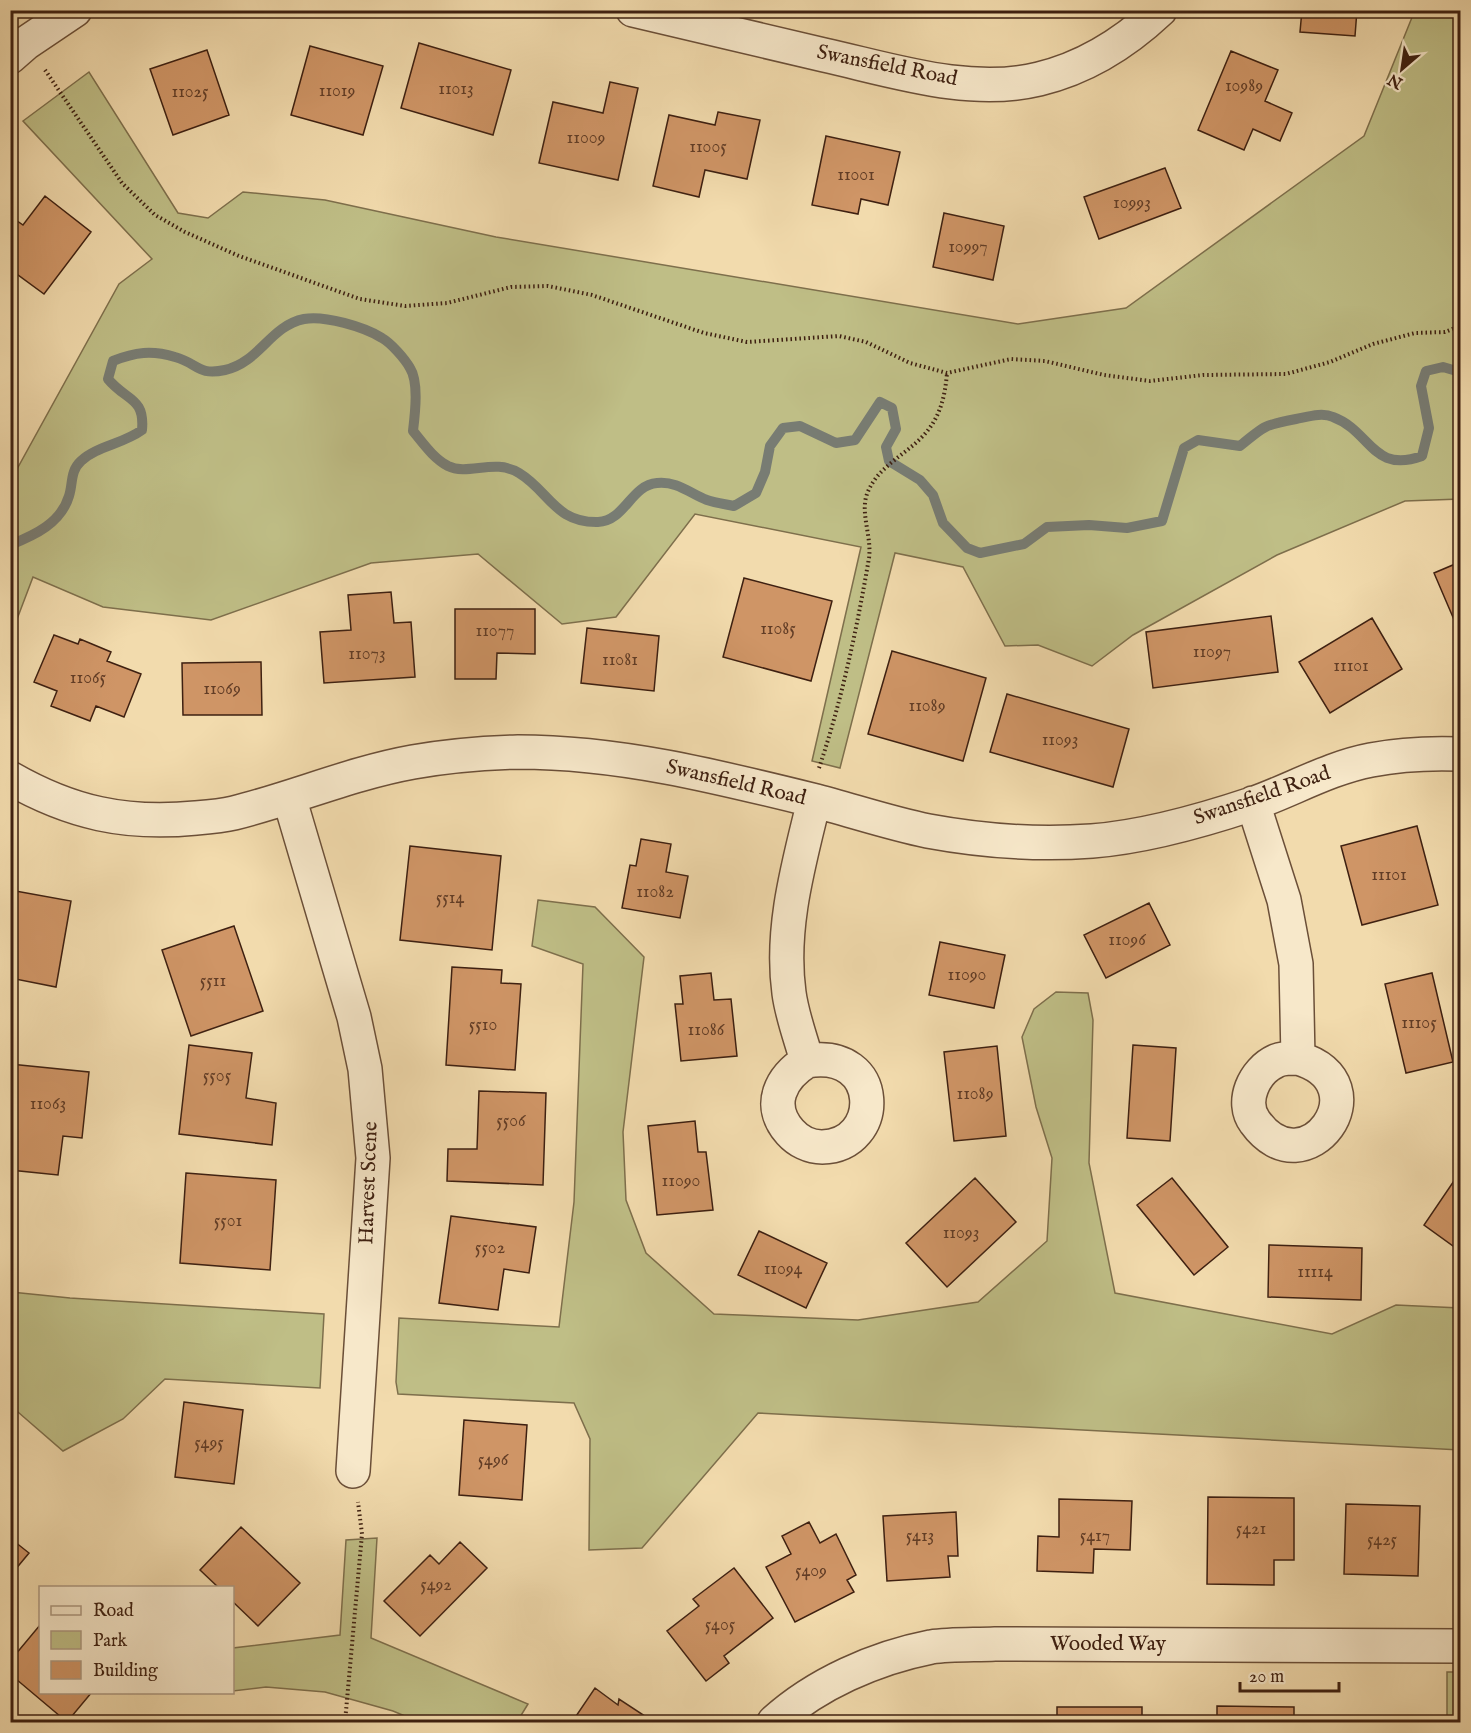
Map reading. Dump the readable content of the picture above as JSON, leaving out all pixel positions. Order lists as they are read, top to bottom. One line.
{"streets":{"street":["Swansfield Road","Harvest Scene","Wooded Way"]},"crossings":[["Swansfield Road","Harvest Scene"]],"house_numbers":["10989","11013","11019","11025","11009","11005","11001","10993","10997","11085","11077","11097","11073","11081","11101","11065","11069","11089","11093","11101","11082","5514","11096","11090","5511","11105","5510","11086","5505","11089","11063","5506","11090","5501","11093","5502","11094","11114","5495","5496","5421","5413","5417","5425","5409","5492","5405"],"legend":["Road","Park","Building"],"scale_bar":"20 m","north":"bottom left"}
